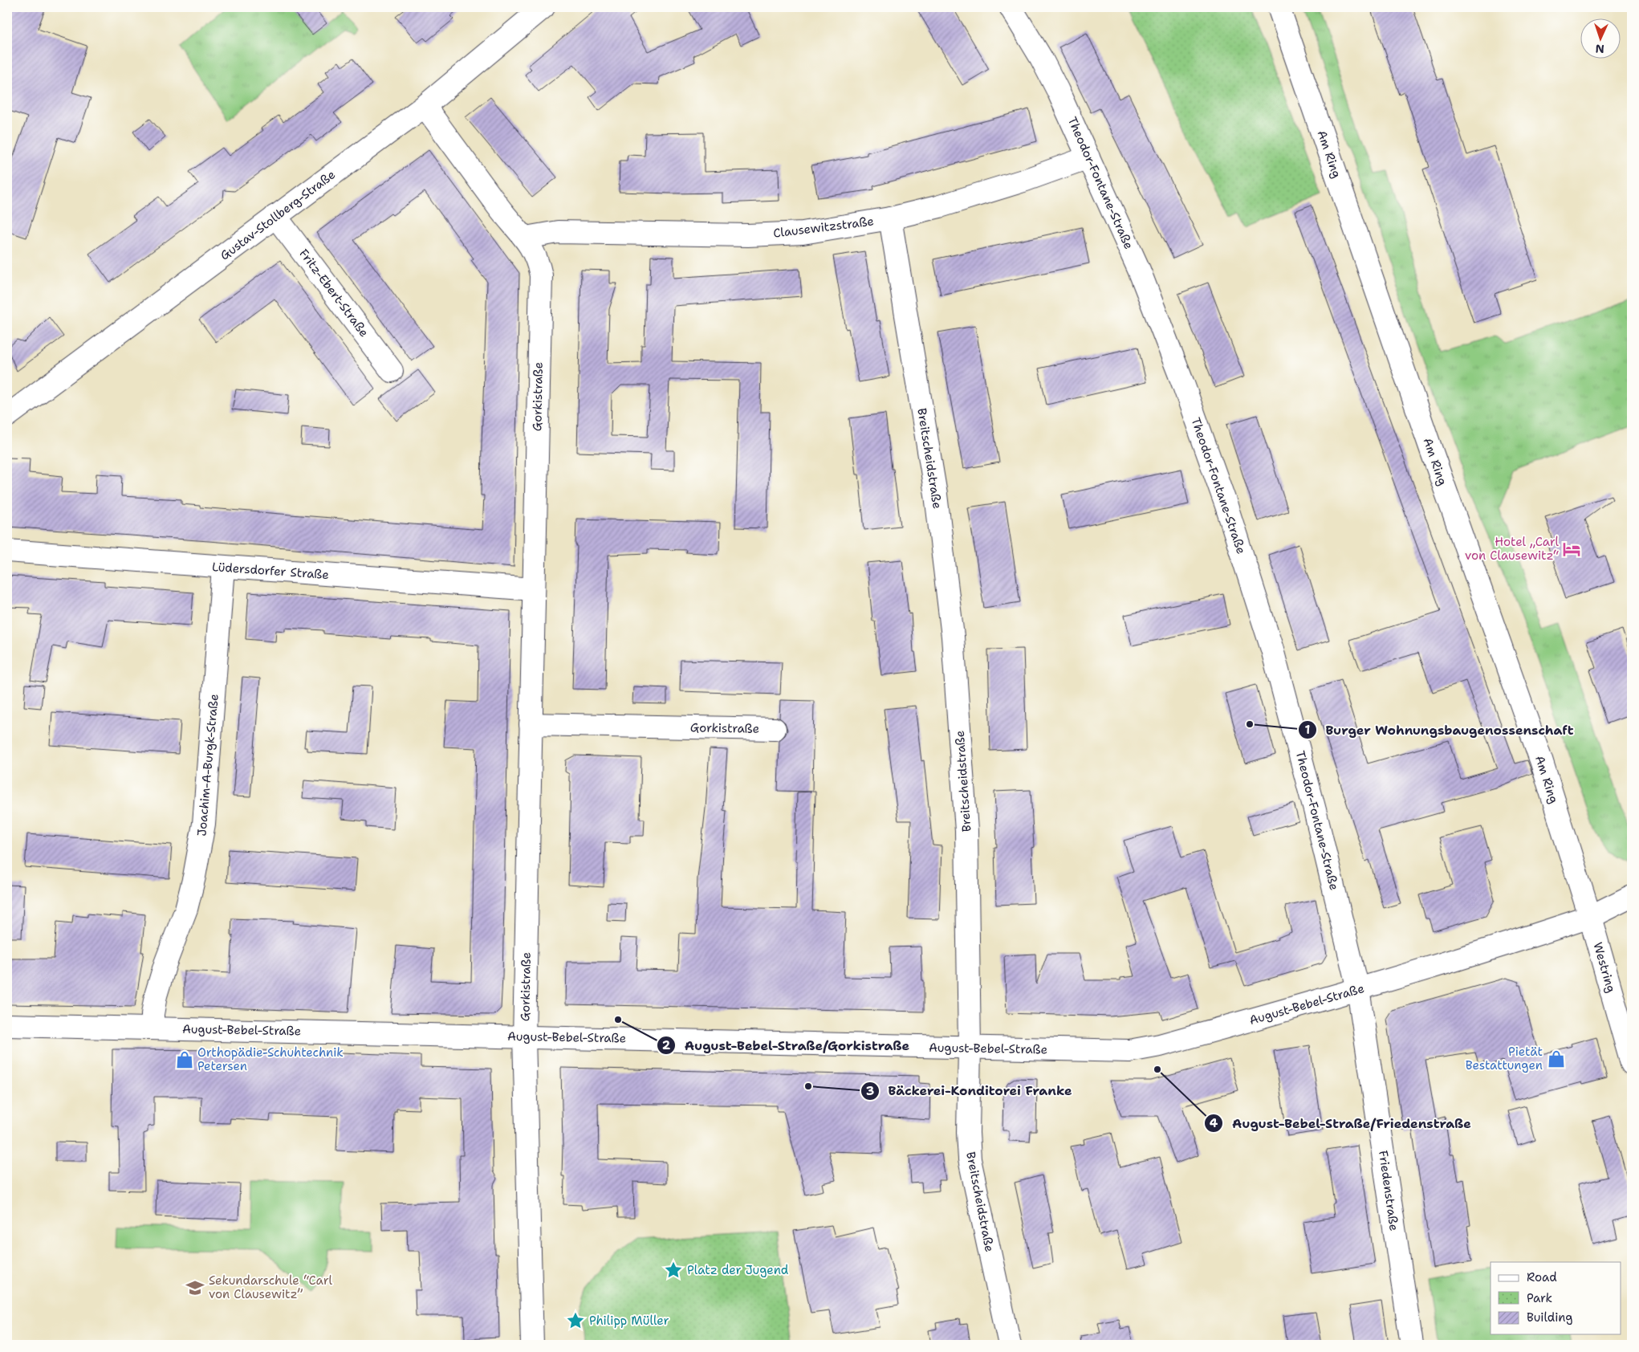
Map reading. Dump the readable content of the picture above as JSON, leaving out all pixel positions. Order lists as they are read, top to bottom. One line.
{"streets":{"street":["Am Ring","Theodor-Fontane-Straße","Gustav-Stollberg-Straße","Clausewitzstraße","Fritz-Ebert-Straße","Gorkistraße","Breitscheidstraße","Lüdersdorfer Straße","Joachim-A-Burgk-Straße","Westring","August-Bebel-Straße","Friedenstraße"]},"crossings":[["Am Ring","Westring"],["Am Ring","August-Bebel-Straße"],["Theodor-Fontane-Straße","Clausewitzstraße"],["Theodor-Fontane-Straße","August-Bebel-Straße"],["Theodor-Fontane-Straße","Friedenstraße"],["Gustav-Stollberg-Straße","Fritz-Ebert-Straße"],["Gustav-Stollberg-Straße","Gorkistraße"],["Clausewitzstraße","Gorkistraße"],["Clausewitzstraße","Breitscheidstraße"],["Gorkistraße","Lüdersdorfer Straße"],["Gorkistraße","August-Bebel-Straße"],["Breitscheidstraße","August-Bebel-Straße"],["Lüdersdorfer Straße","Joachim-A-Burgk-Straße"],["Joachim-A-Burgk-Straße","August-Bebel-Straße"],["Westring","August-Bebel-Straße"],["August-Bebel-Straße","Friedenstraße"]],"places":{"hotel":["Hotel „Carl von Clausewitz“"],"other":["Burger Wohnungsbaugenossenschaft","August-Bebel-Straße/Gorkistraße","August-Bebel-Straße/Friedenstraße","Bäckerei-Konditorei Franke"],"shop":["Pietät Bestattungen","Orthopädie-Schuhtechnik Petersen"],"place":["Platz der Jugend","Philipp Müller"],"school or university":["Sekundarschule “Carl von Clausewitz”"]},"legend":["Road","Park","Building"],"north":"bottom"}
